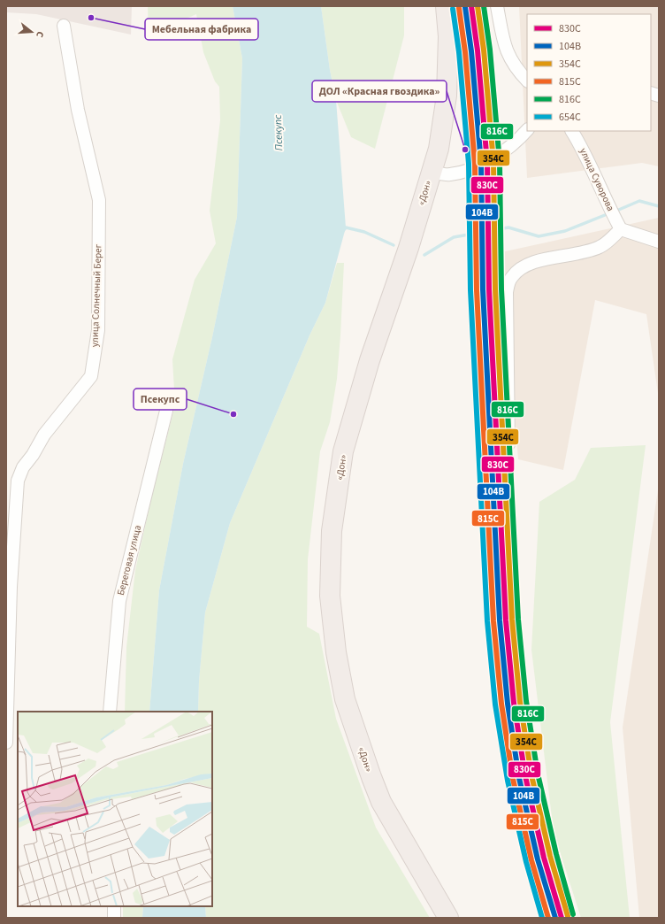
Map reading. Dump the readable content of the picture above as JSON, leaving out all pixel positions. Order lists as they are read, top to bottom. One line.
{"streets":{"highway":["«Дон»"],"street":["улица Суворова","улица Солнечный Берег","Береговая улица"]},"water":["Псекупс"],"places":["Мебельная фабрика","ДОЛ «Красная гвоздика»","Псекупс"],"lines":["transit line 830С","transit line 354С","transit line 816С","transit line 104В","transit line 815С","transit line 654С"],"legend":["830С","104В","354С","815С","816С","654С"],"north":"right"}
